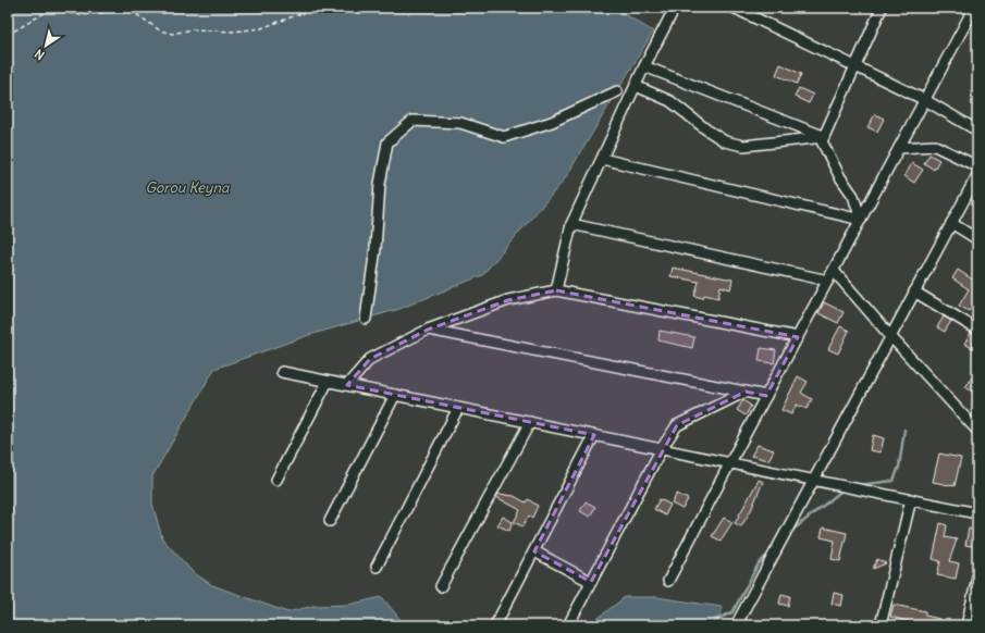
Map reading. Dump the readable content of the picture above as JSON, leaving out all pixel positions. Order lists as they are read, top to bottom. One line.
{"water":["Gorou Keyna"],"north":"bottom left"}
